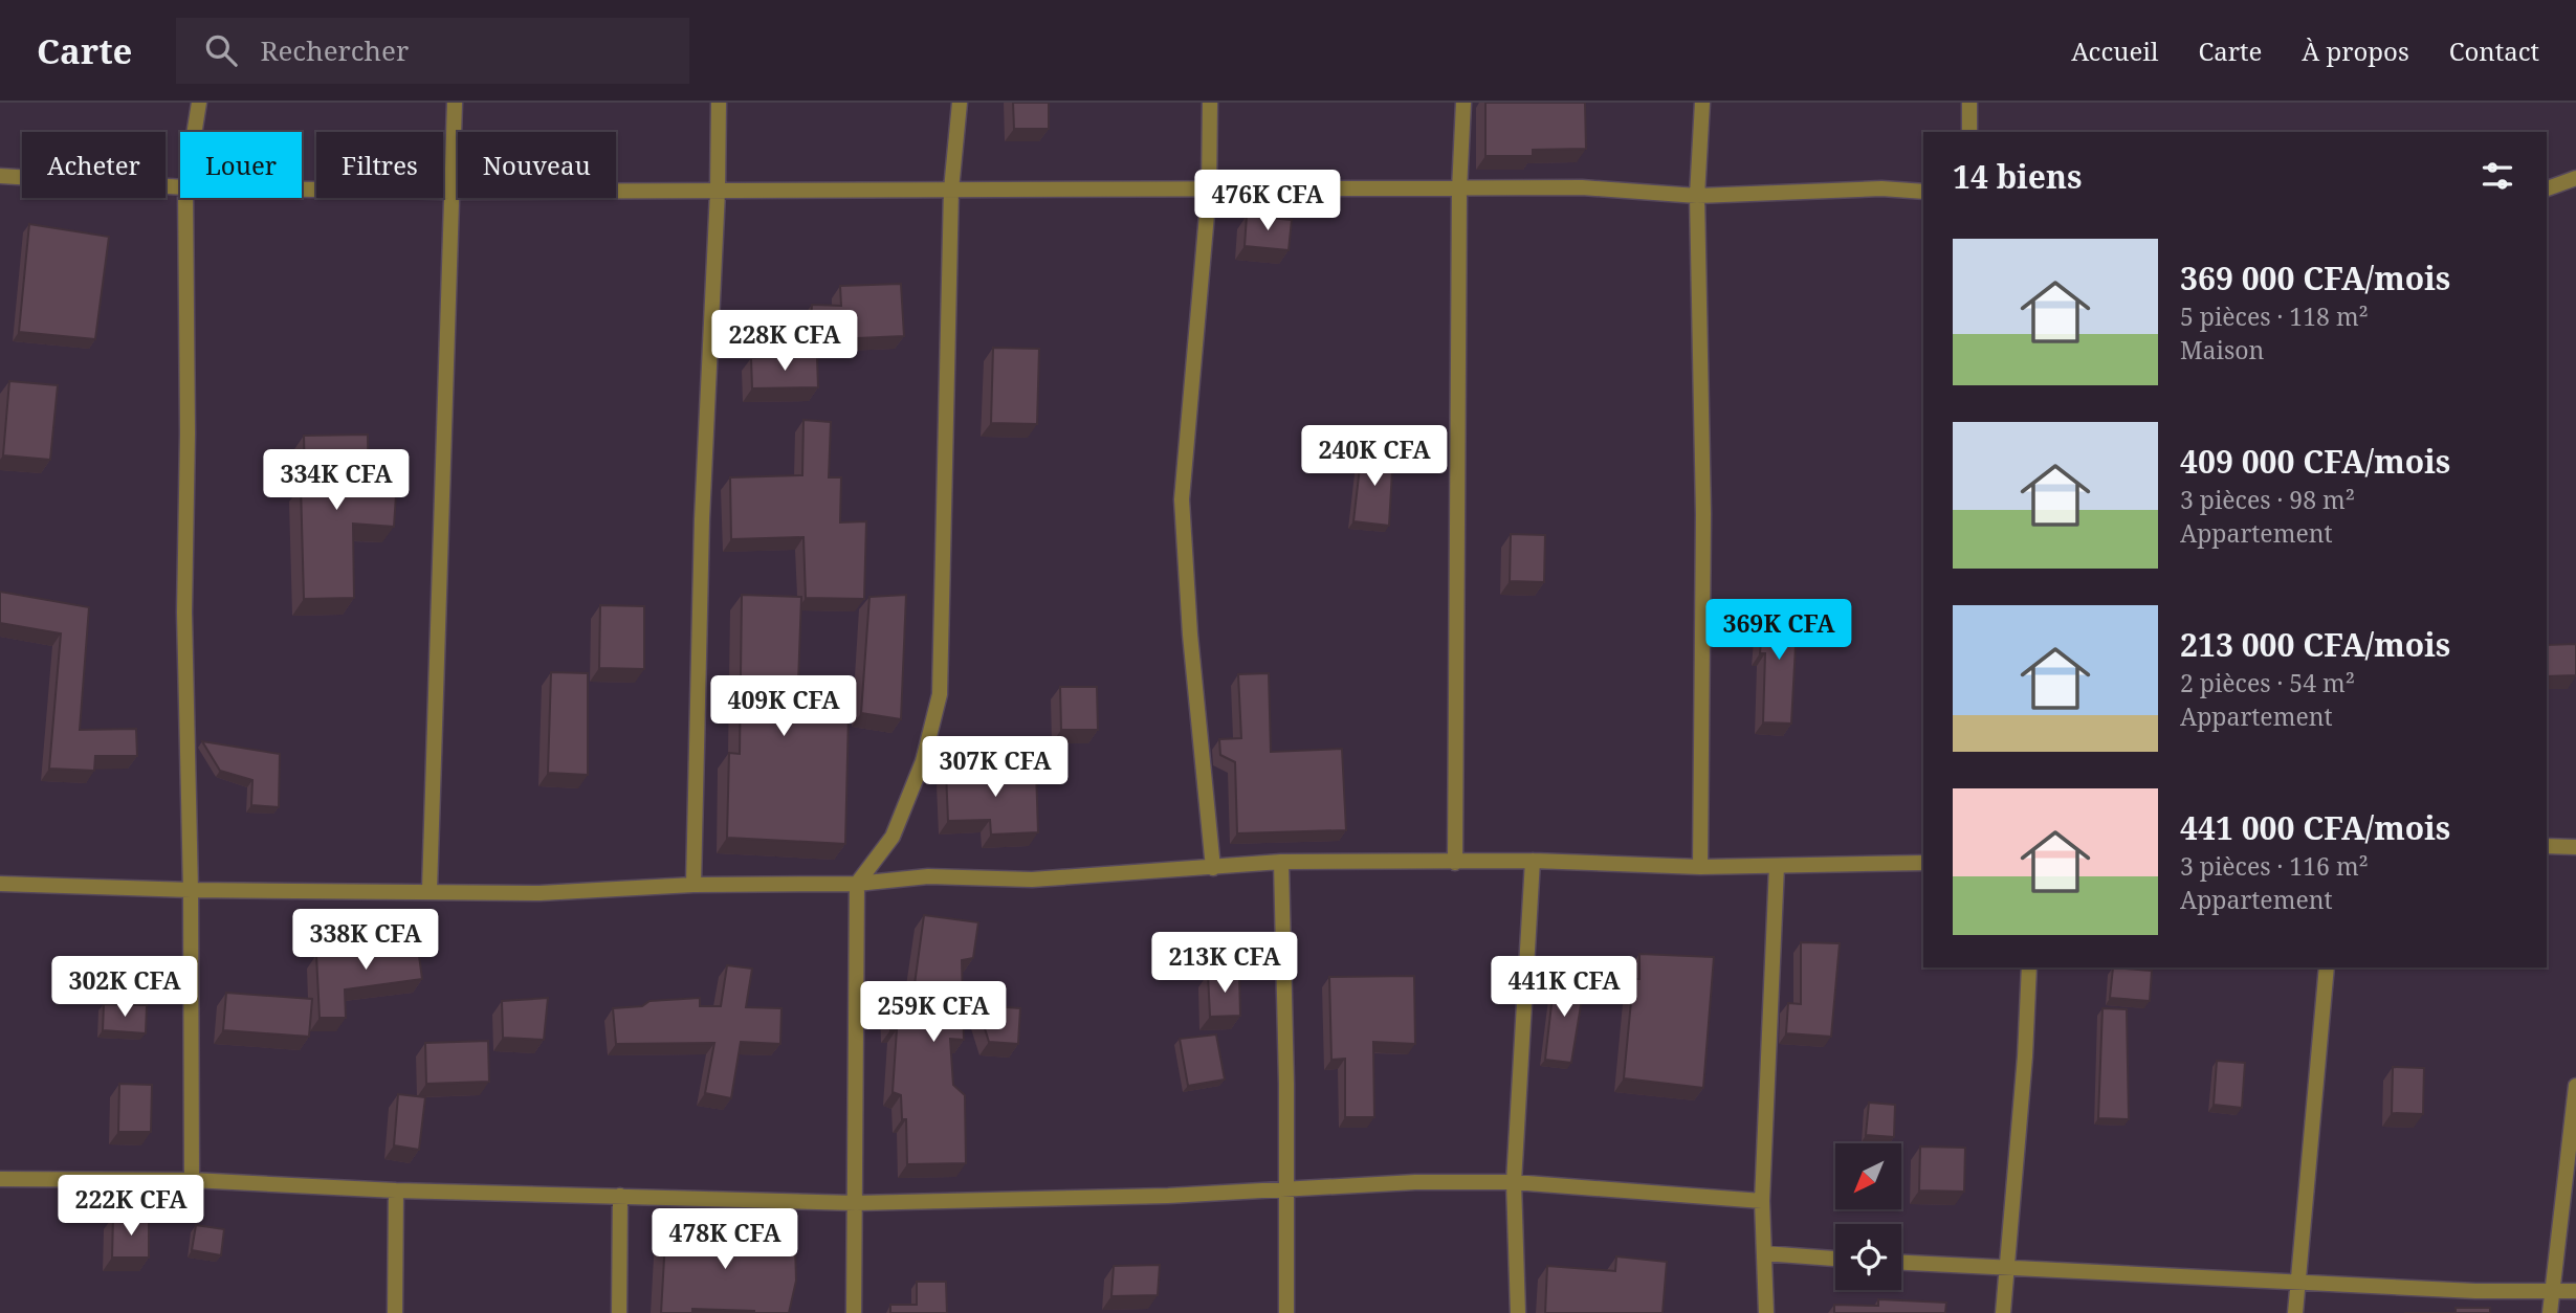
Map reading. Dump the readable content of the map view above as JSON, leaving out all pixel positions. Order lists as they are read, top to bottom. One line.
{"north":"bottom left","page":{"header":"Carte","search":"Rechercher","nav":["Accueil","Carte","À propos","Contact"],"chip":["Acheter","Louer","Filtres","Nouveau"],"heading":"14 biens","price":["476K CFA","228K CFA","240K CFA","334K CFA","369K CFA","409K CFA","307K CFA","338K CFA","213K CFA","302K CFA","441K CFA","259K CFA","222K CFA","478K CFA"],"list":[{"name":"369 000 CFA/mois","note":"5 pièces · 118 m² · Maison"},{"name":"409 000 CFA/mois","note":"3 pièces · 98 m² · Appartement"},{"name":"213 000 CFA/mois","note":"2 pièces · 54 m² · Appartement"},{"name":"441 000 CFA/mois","note":"3 pièces · 116 m² · Appartement"}]}}
